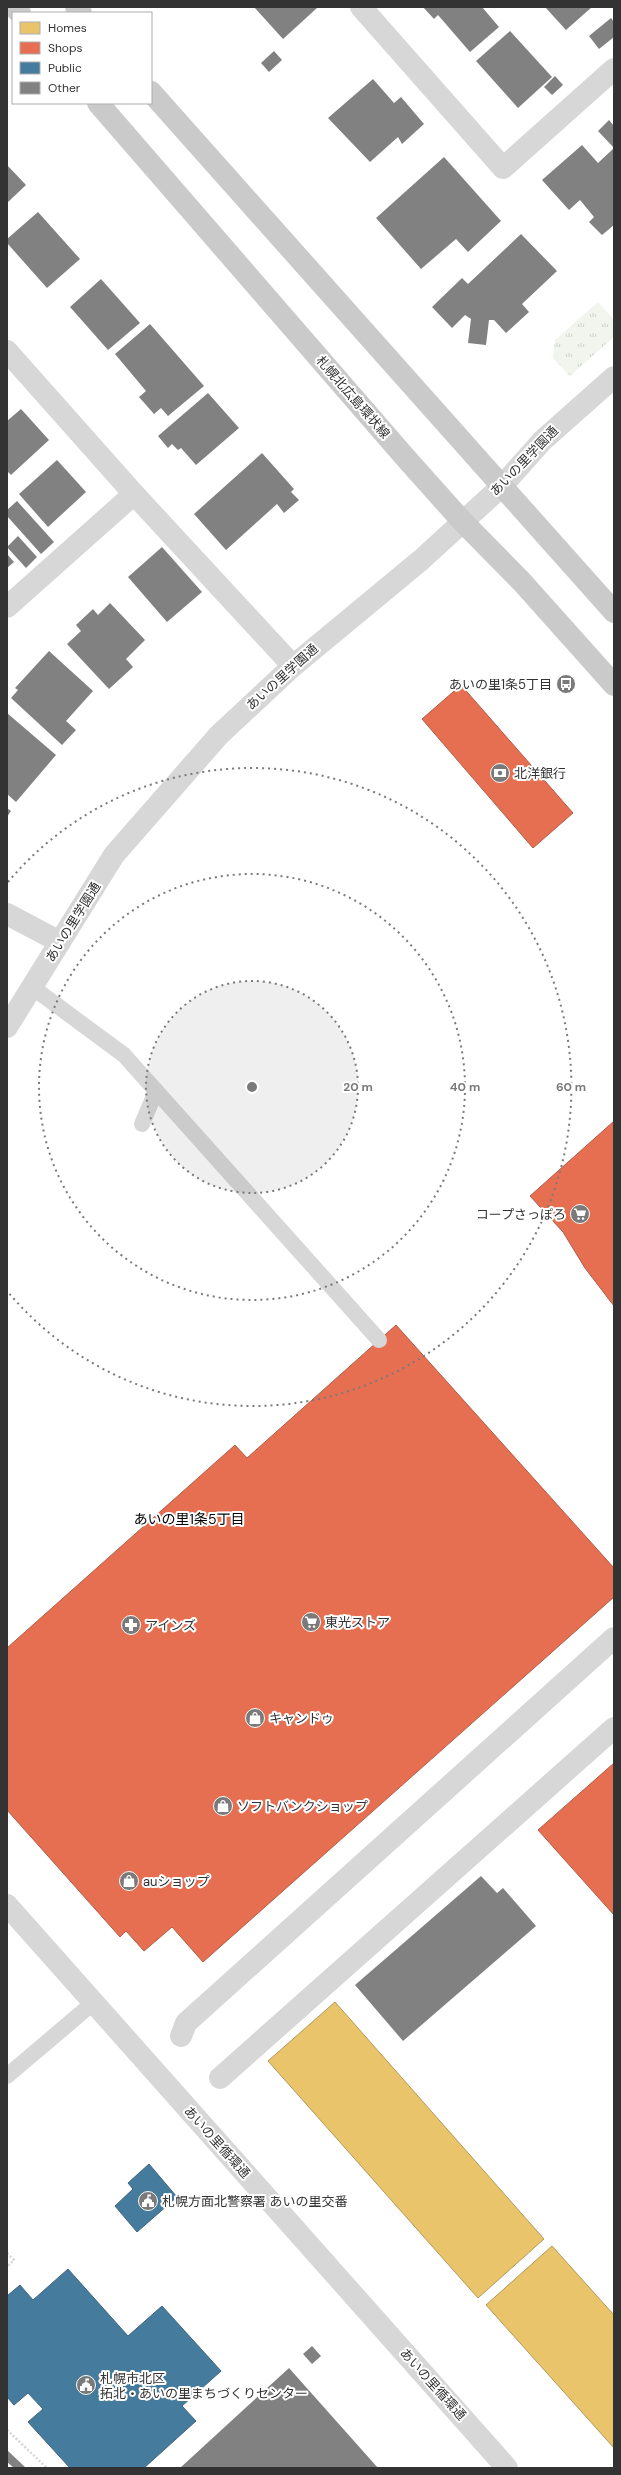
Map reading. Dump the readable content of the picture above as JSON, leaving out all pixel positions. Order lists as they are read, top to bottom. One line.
{"streets":{"main road":["札幌北広島環状線"],"street":["あいの里学園通","あいの里循環通"]},"crossings":[["札幌北広島環状線","あいの里学園通"]],"districts":["あいの里1条5丁目"],"places":{"bus stop":["あいの里1条5丁目"],"bank":["北洋銀行"],"supermarket":["コープさっぽろ","東光ストア"],"pharmacy":["アインズ"],"shop":["キャンドゥ","ソフトバンクショップ","auショップ"],"public building":["札幌方面北警察署 あいの里交番","札幌市北区 拓北・あいの里まちづくりセンター"]},"legend":["Homes","Shops","Public","Other"],"rings":["20 m","40 m","60 m"]}
